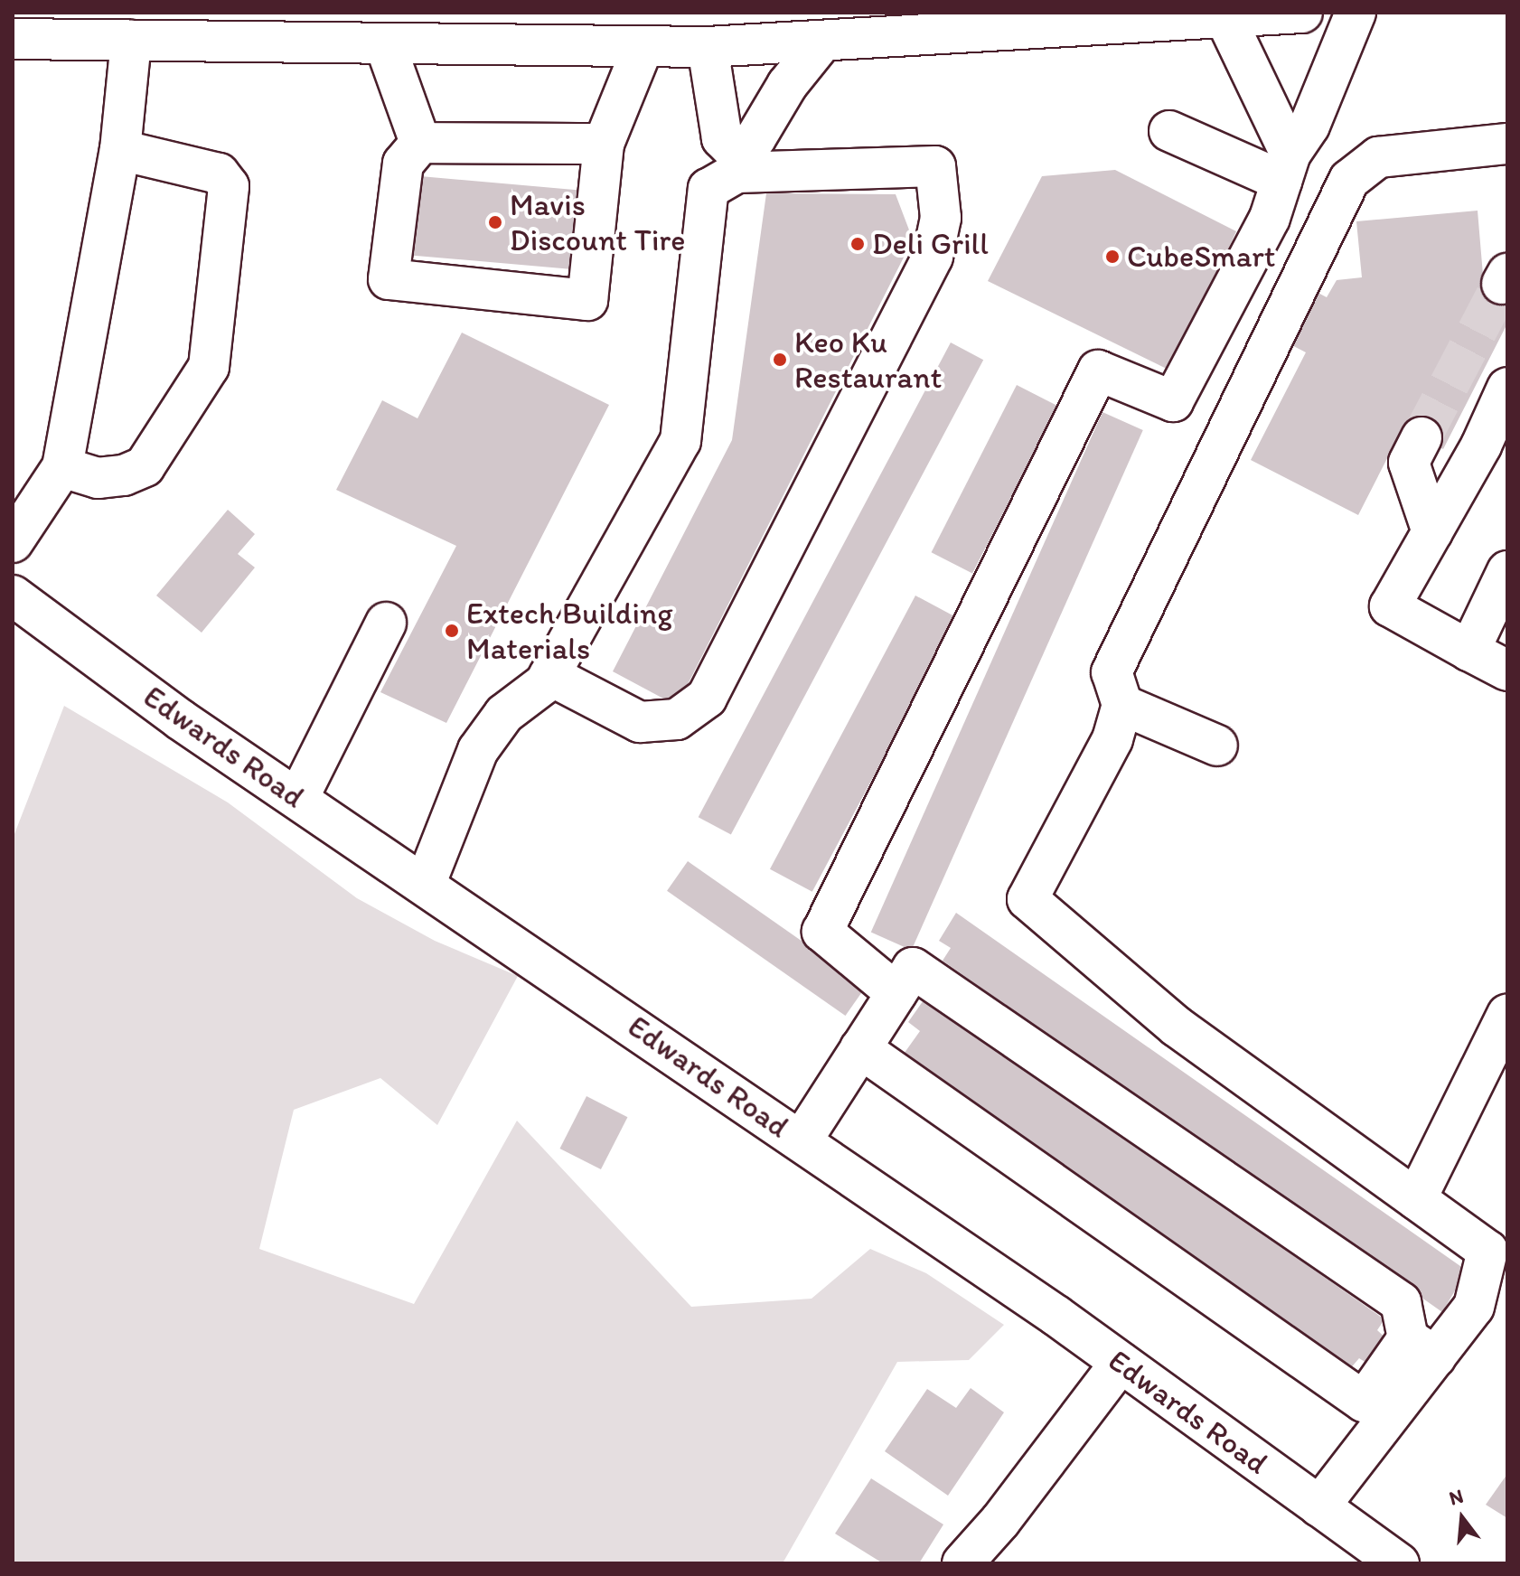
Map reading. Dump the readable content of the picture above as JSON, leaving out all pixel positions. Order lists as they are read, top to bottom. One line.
{"streets":{"main road":["Edwards Road"]},"places":["Mavis Discount Tire","Deli Grill","CubeSmart","Keo Ku Restaurant","Extech Building Materials"],"north":"top"}
